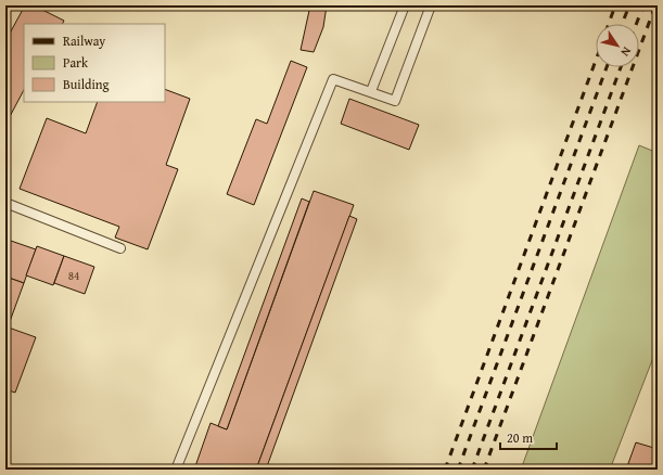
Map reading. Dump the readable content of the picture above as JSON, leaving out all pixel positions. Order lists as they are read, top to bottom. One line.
{"house_numbers":["84"],"legend":["Railway","Park","Building"],"scale_bar":"20 m","north":"bottom right"}
